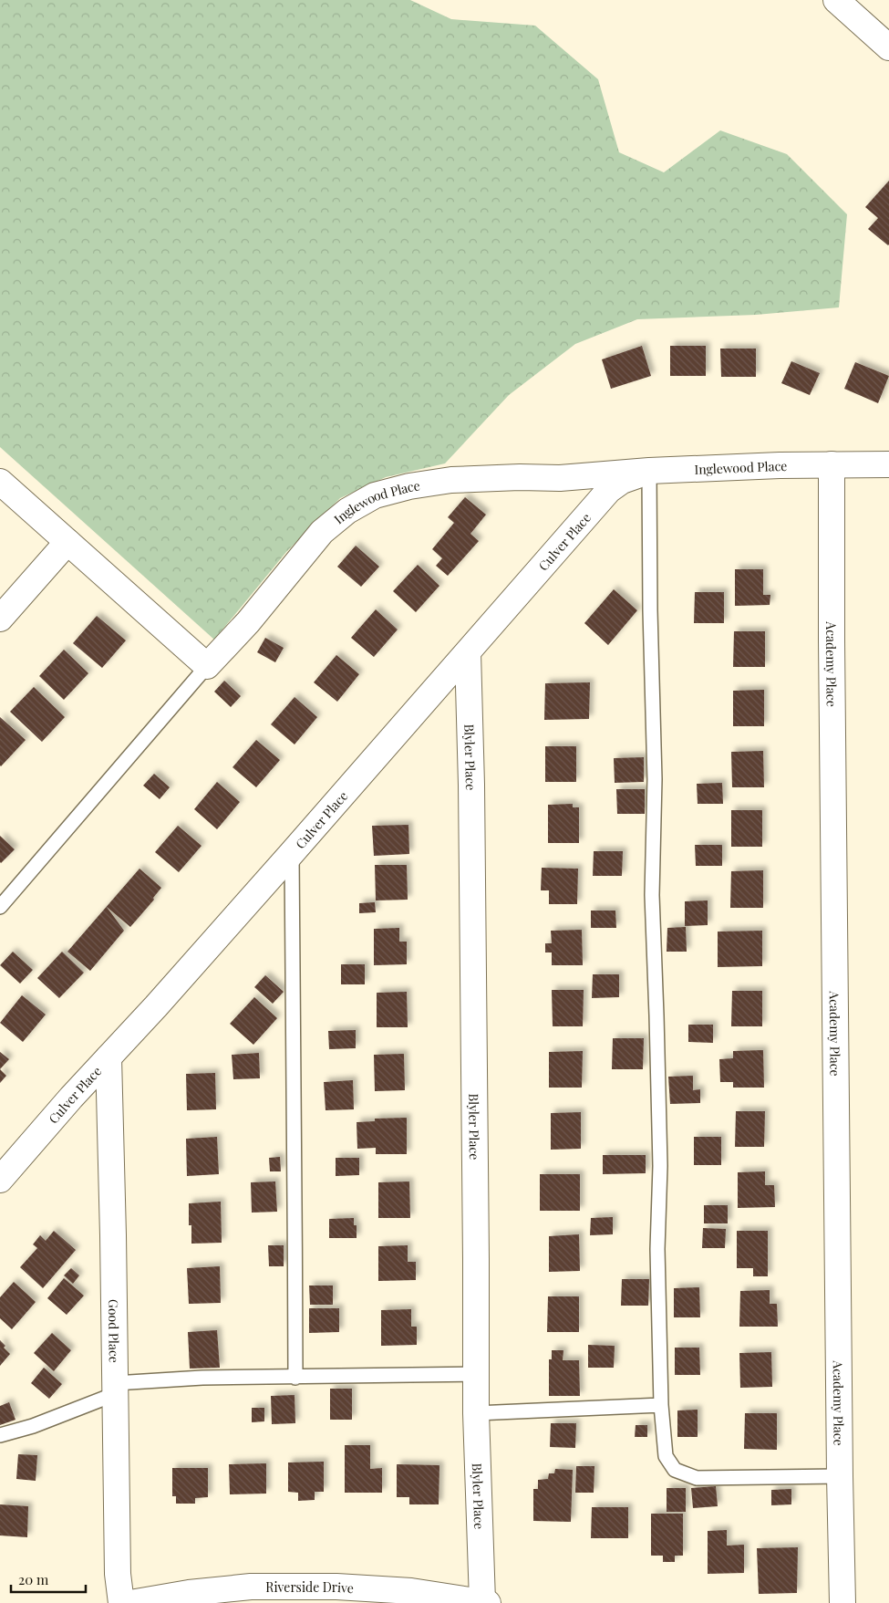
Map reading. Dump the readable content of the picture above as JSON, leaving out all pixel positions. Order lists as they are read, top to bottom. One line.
{"streets":{"street":["Inglewood Place","Culver Place","Academy Place","Blyler Place","Good Place","Riverside Drive"]},"crossings":[["Inglewood Place","Culver Place"],["Inglewood Place","Academy Place"],["Culver Place","Blyler Place"],["Culver Place","Good Place"],["Blyler Place","Riverside Drive"]],"scale_bar":"20 m"}
